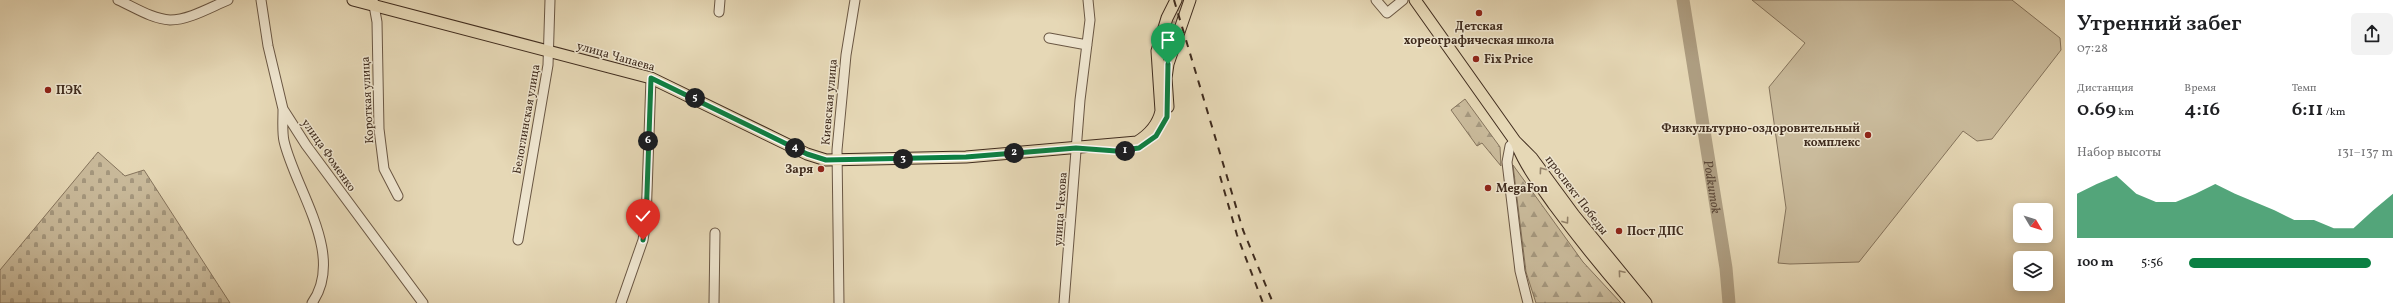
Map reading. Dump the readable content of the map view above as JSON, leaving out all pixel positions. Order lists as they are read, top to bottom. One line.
{"streets":{"main road":["улица Чапаева","проспект Победы"],"street":["Короткая улица","Киевская улица","Белоглинская улица","улица Фоменко","улица Чехова"]},"crossings":[["улица Чапаева","Короткая улица"],["улица Чапаева","Киевская улица"],["улица Чапаева","Белоглинская улица"],["улица Чапаева","улица Чехова"]],"water":["Podkumok"],"places":["Детская хореографическая школа","Fix Price","ПЭК","Физкультурно-оздоровительный комплекс","Заря","MegaFon","Пост ДПС"],"north":"bottom right","page":{"heading":["Утренний забег","07:28"],"stats":[["Дистанция","0.69 km"],["Время","4:16"],["Темп","6:11 /km"]],"pins":["5","6","4","1","2","3"],"chart":["Набор высоты","131–137 m"],"list":[{"name":"100 m","note":"5:56"}]}}
